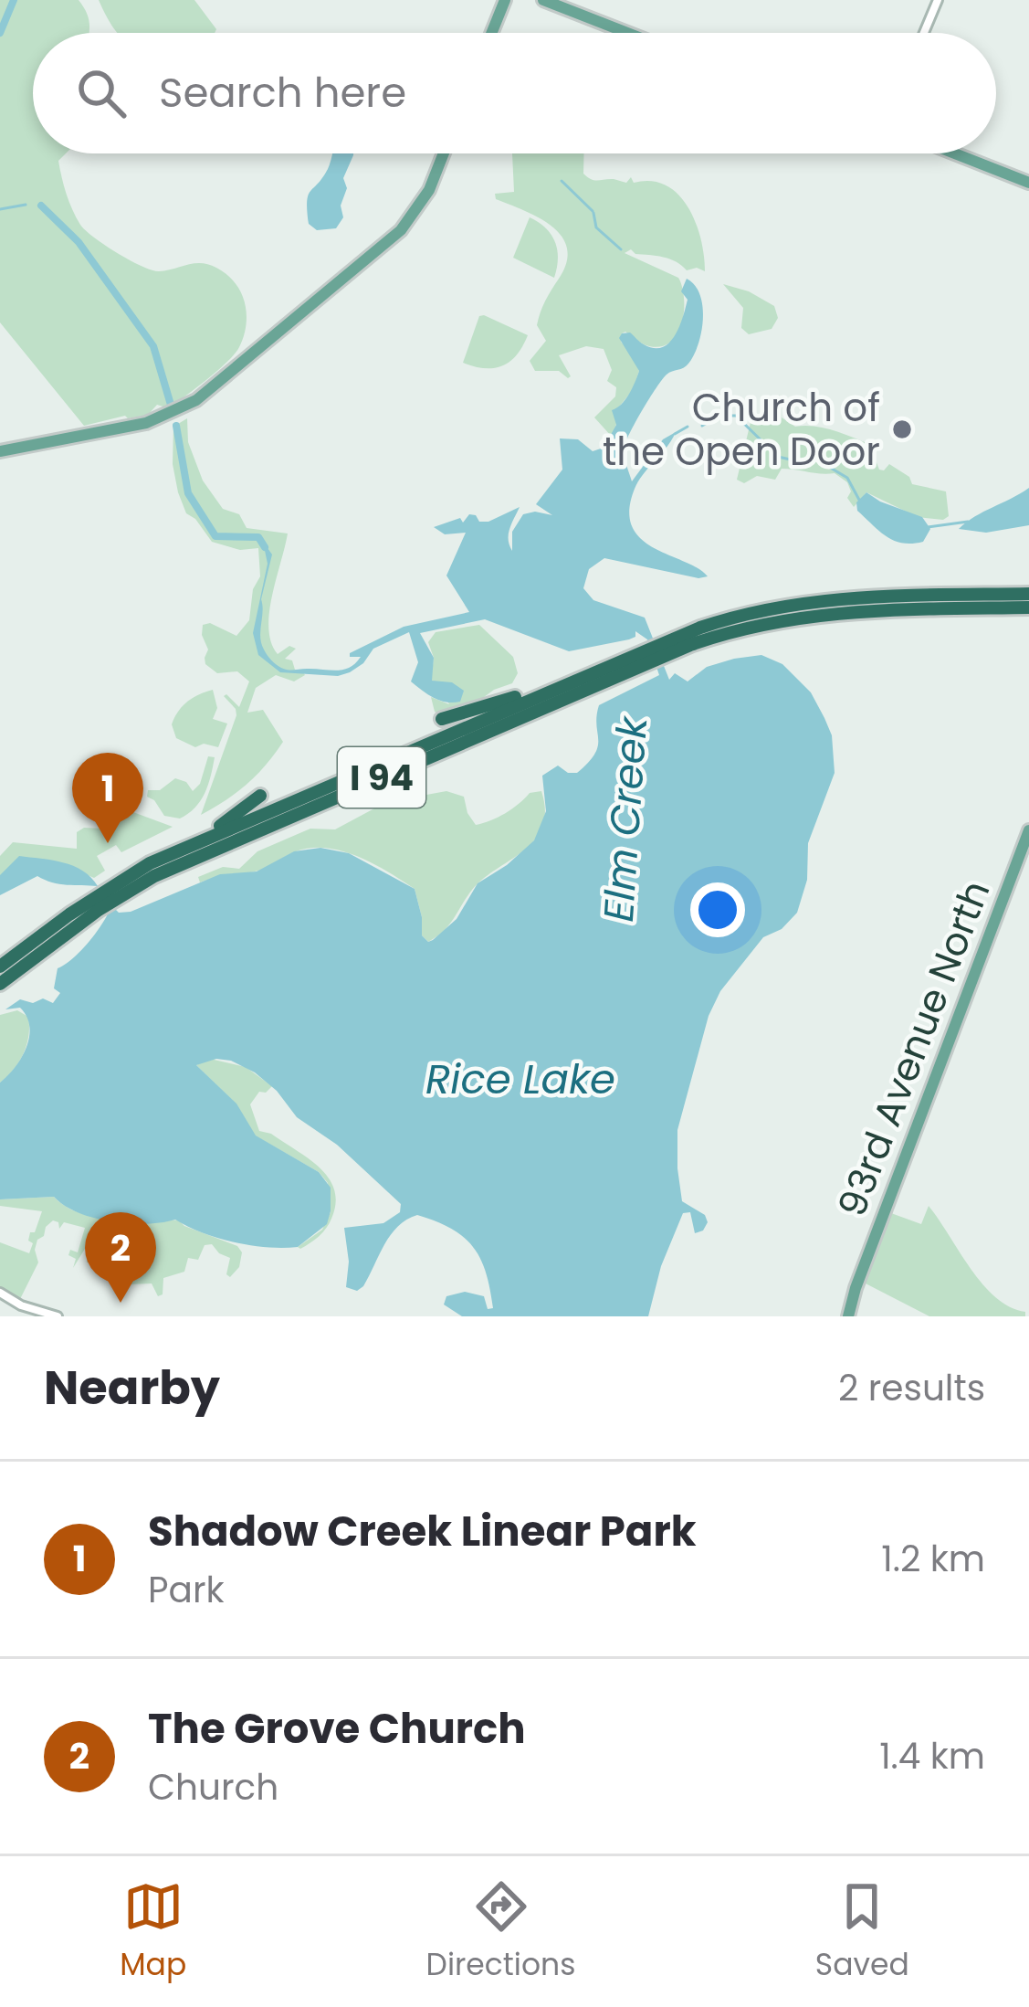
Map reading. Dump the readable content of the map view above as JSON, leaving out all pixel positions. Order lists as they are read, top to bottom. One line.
{"streets":{"highway":["I 94"],"main road":["93rd Avenue North"]},"water":["Elm Creek","Rice Lake"],"places":["Church of the Open Door"],"page":{"search":"Search here","pins":["1","2"],"heading":["Nearby","2 results"],"list":[{"mark":"1","name":"Shadow Creek Linear Park","note":"Park","value":"1.2 km"},{"mark":"2","name":"The Grove Church","note":"Church","value":"1.4 km"}],"nav":["Map","Directions","Saved"]}}
